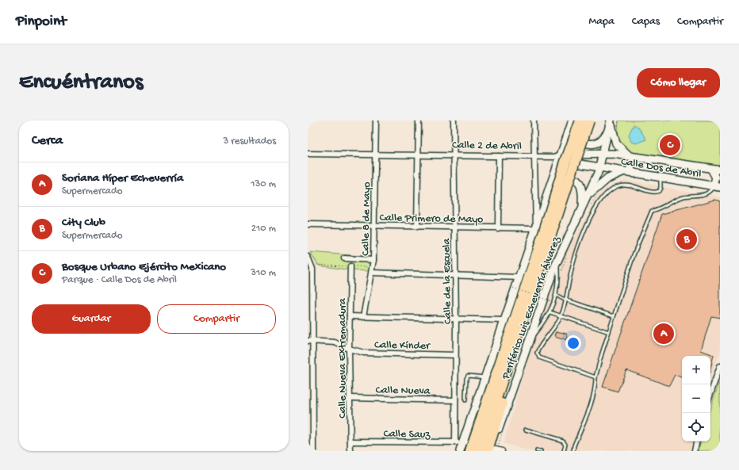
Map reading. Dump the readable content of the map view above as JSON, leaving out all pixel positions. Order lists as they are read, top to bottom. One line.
{"streets":{"highway":["Periférico Luis Echeverría Álvarez"],"street":["Calle 2 de Abril","Calle Dos de Abril","Calle Primero de Mayo","Calle 8 de Mayo","Calle de la Escuela","Calle Kínder","Calle Nueva Extremadura","Calle Nueva","Calle Sauz"]},"crossings":[["Calle 2 de Abril","Calle Dos de Abril"],["Calle 2 de Abril","Calle Primero de Mayo"],["Calle 2 de Abril","Calle 8 de Mayo"],["Calle 2 de Abril","Calle de la Escuela"],["Calle 2 de Abril","Periférico Luis Echeverría Álvarez"],["Calle Dos de Abril","Periférico Luis Echeverría Álvarez"],["Calle Primero de Mayo","Calle 8 de Mayo"],["Calle Primero de Mayo","Calle de la Escuela"],["Calle de la Escuela","Calle Kínder"],["Calle de la Escuela","Calle Nueva"],["Calle de la Escuela","Calle Sauz"],["Calle Kínder","Calle Nueva Extremadura"],["Calle Nueva Extremadura","Calle Nueva"],["Calle Nueva Extremadura","Calle Sauz"]],"page":{"header":"Pinpoint","nav":["Mapa","Capas","Compartir"],"buttons":["Cómo llegar",["Guardar","Compartir"]],"title":"Encuéntranos","heading":["Cerca","3 resultados"],"pins":["C","B","A"],"list":[{"mark":"A","name":"Soriana Híper Echeverría","note":"Supermercado","value":"130 m"},{"mark":"B","name":"City Club","note":"Supermercado","value":"210 m"},{"mark":"C","name":"Bosque Urbano Ejército Mexicano","note":"Parque · Calle Dos de Abril","value":"310 m"}],"map_buttons":["+","−"]}}
